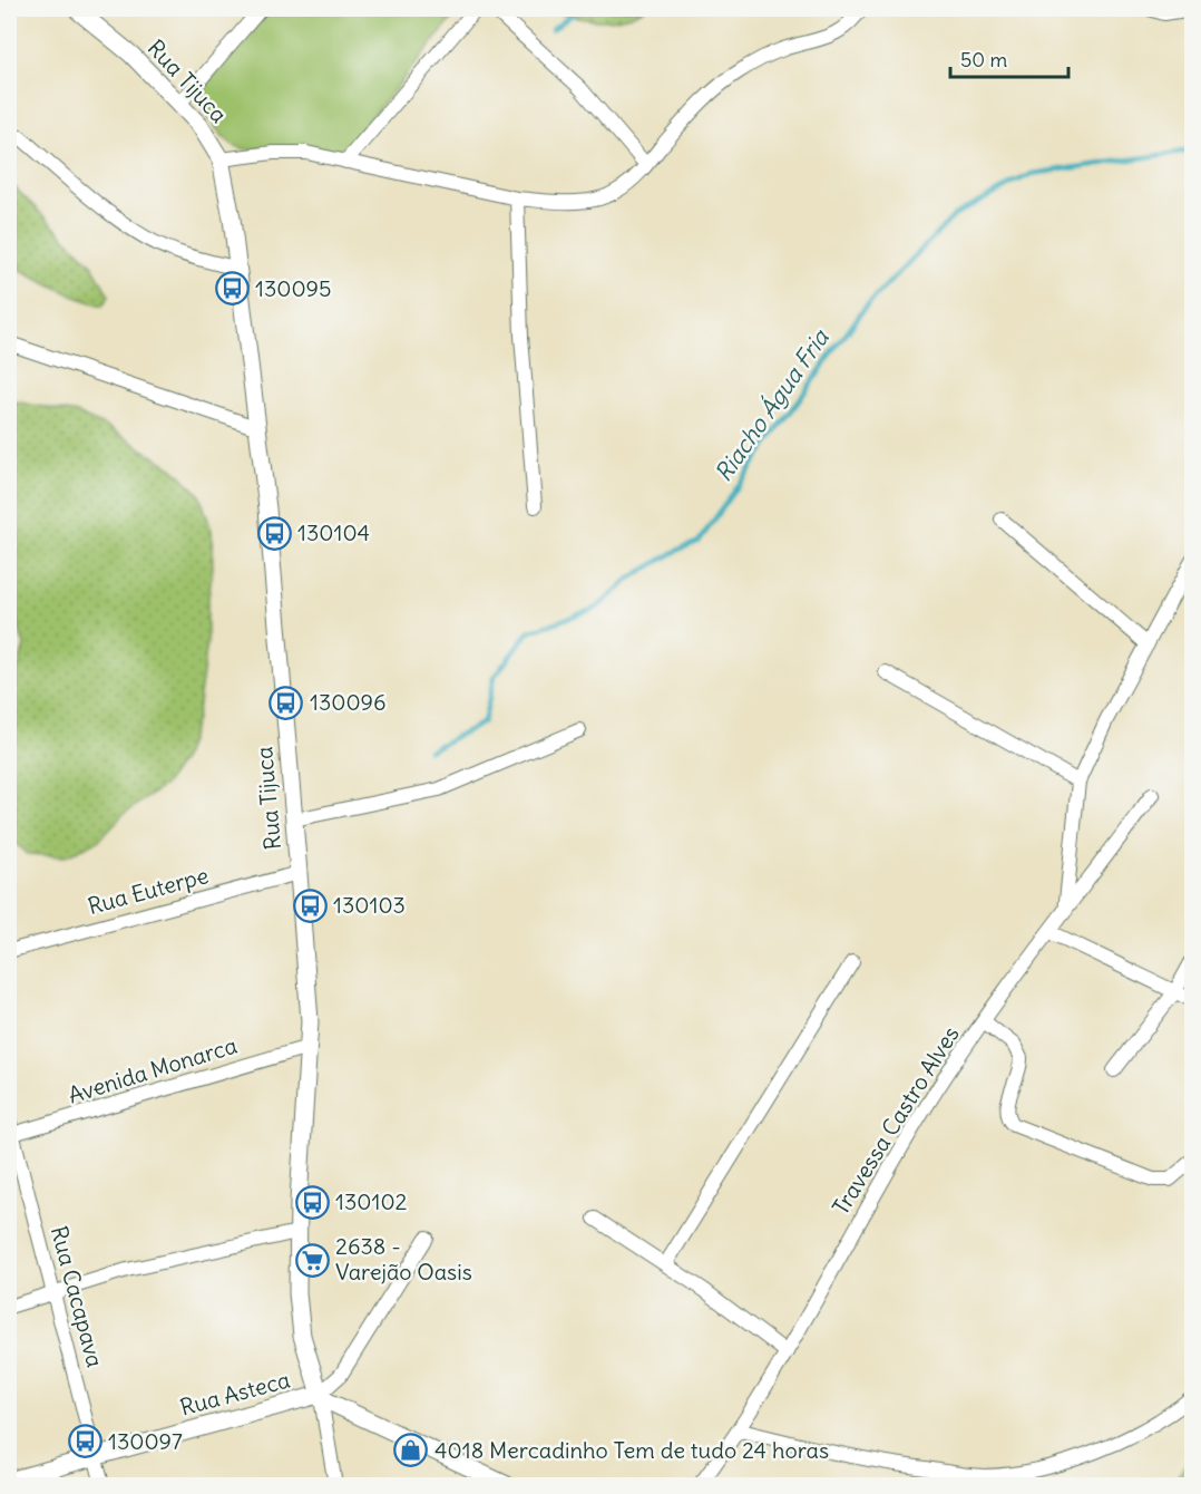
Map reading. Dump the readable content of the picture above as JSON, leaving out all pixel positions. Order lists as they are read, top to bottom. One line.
{"streets":{"street":["Rua Tijuca","Rua Euterpe","Avenida Monarca","Travessa Castro Alves","Rua Cacapava","Rua Asteca"]},"crossings":[["Rua Tijuca","Rua Euterpe"],["Rua Tijuca","Avenida Monarca"],["Rua Tijuca","Rua Asteca"],["Avenida Monarca","Rua Cacapava"],["Rua Cacapava","Rua Asteca"]],"water":["Riacho Água Fria"],"places":{"bus stop":["130095","130104","130096","130103","130102","130097"],"supermarket":["2638 - Varejão Oasis"],"shop":["4018 Mercadinho Tem de tudo 24 horas"]},"scale_bar":"50 m"}
